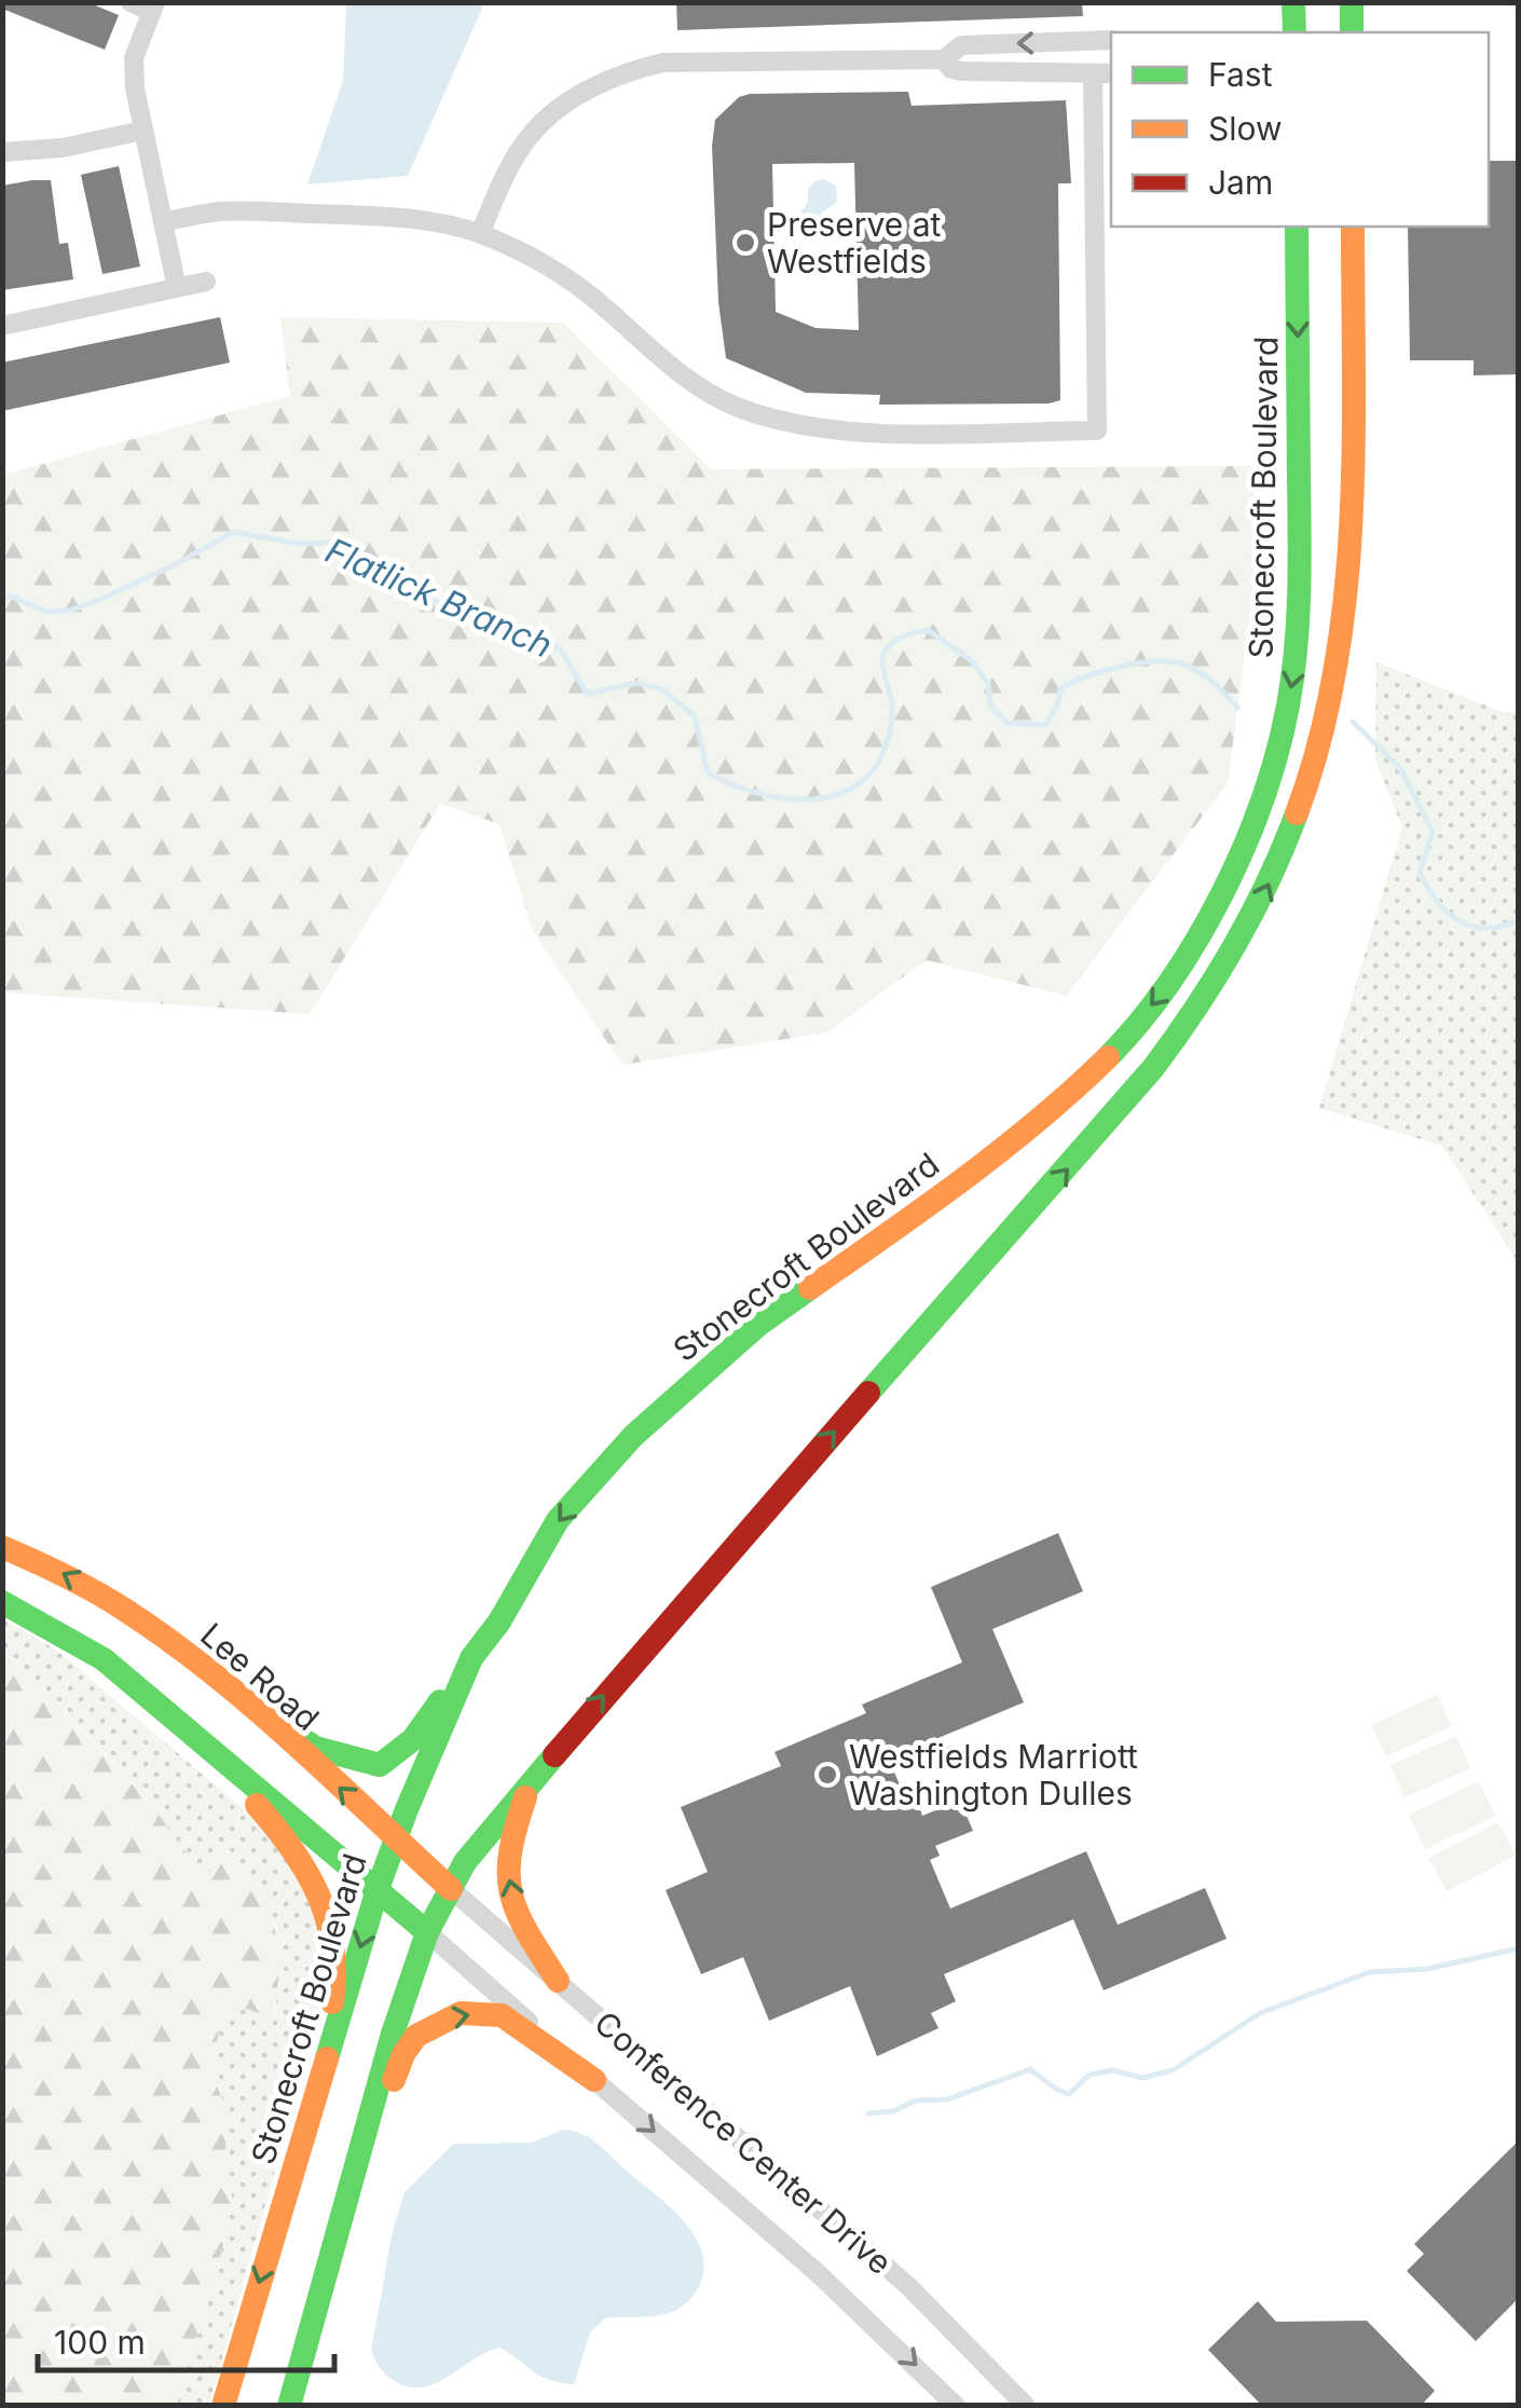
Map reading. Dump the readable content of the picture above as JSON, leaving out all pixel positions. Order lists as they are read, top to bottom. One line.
{"streets":{"main road":["Stonecroft Boulevard","Lee Road"],"street":["Conference Center Drive"]},"crossings":[["Stonecroft Boulevard","Lee Road"],["Lee Road","Conference Center Drive"]],"water":["Flatlick Branch"],"places":["Preserve at Westfields","Westfields Marriott Washington Dulles"],"legend":["Fast","Slow","Jam"],"scale_bar":"100 m"}
